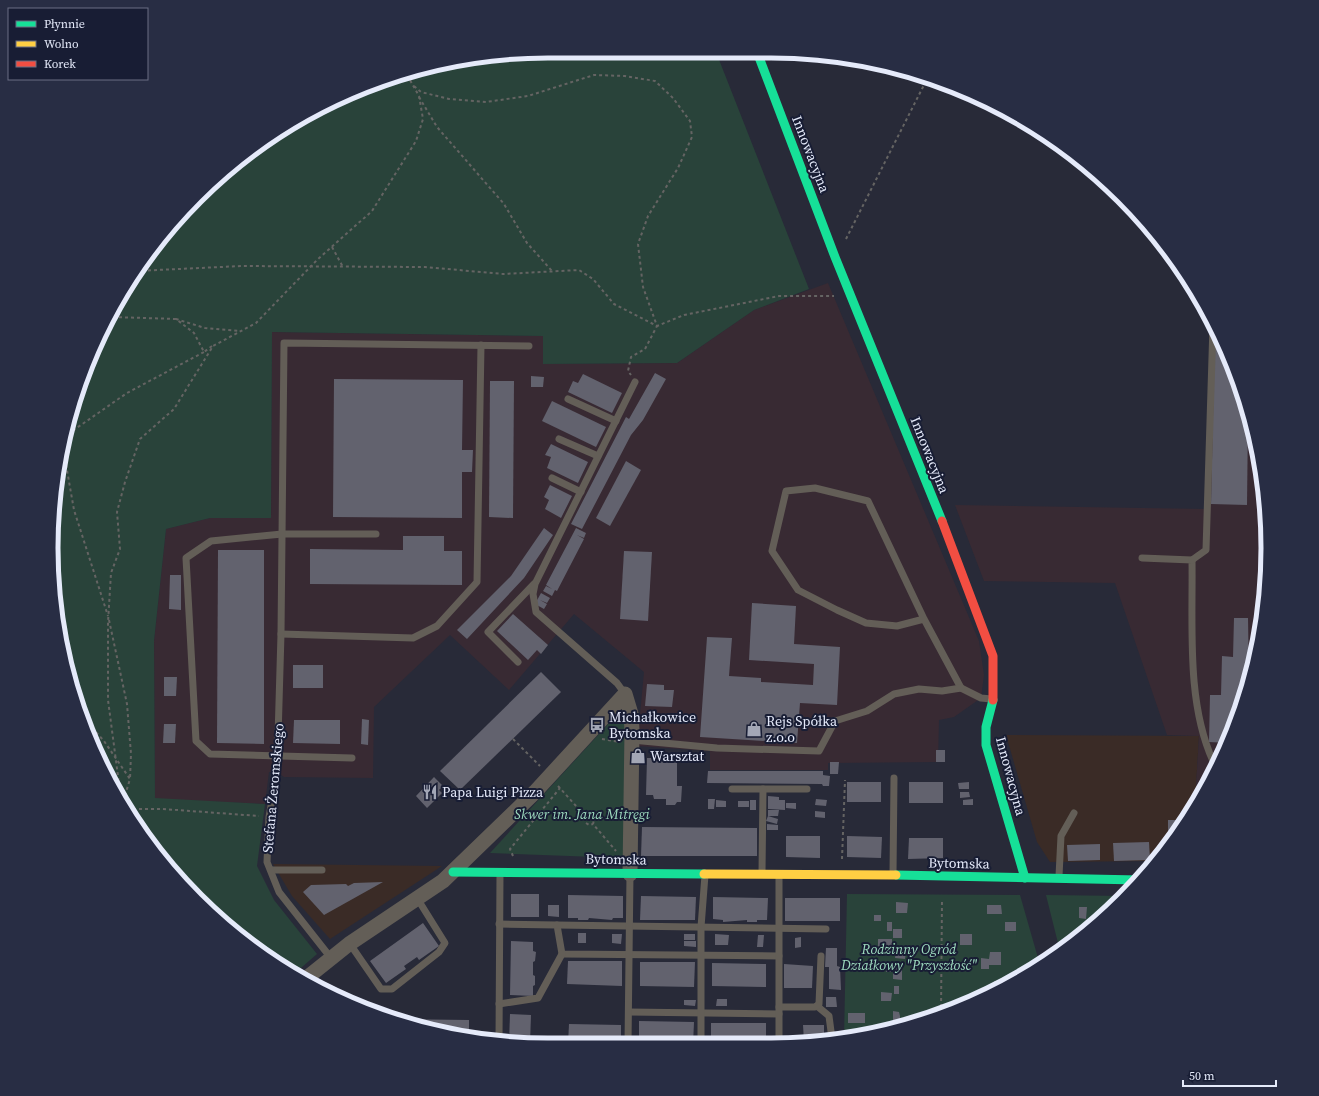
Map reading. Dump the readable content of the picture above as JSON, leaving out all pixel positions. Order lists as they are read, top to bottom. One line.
{"streets":{"street":["Innowacyjna","Bytomska"],"lane":["Stefana Żeromskiego"]},"crossings":[["Innowacyjna","Bytomska"]],"parks":["Skwer im. Jana Mitręgi","Rodzinny Ogród Działkowy \"Przyszłość\""],"places":{"bus stop":["Michałkowice Bytomska"],"shop":["Rejs Spółka z.o.o","Warsztat"],"restaurant":["Papa Luigi Pizza"]},"legend":["Płynnie","Wolno","Korek"],"scale_bar":"50 m"}
